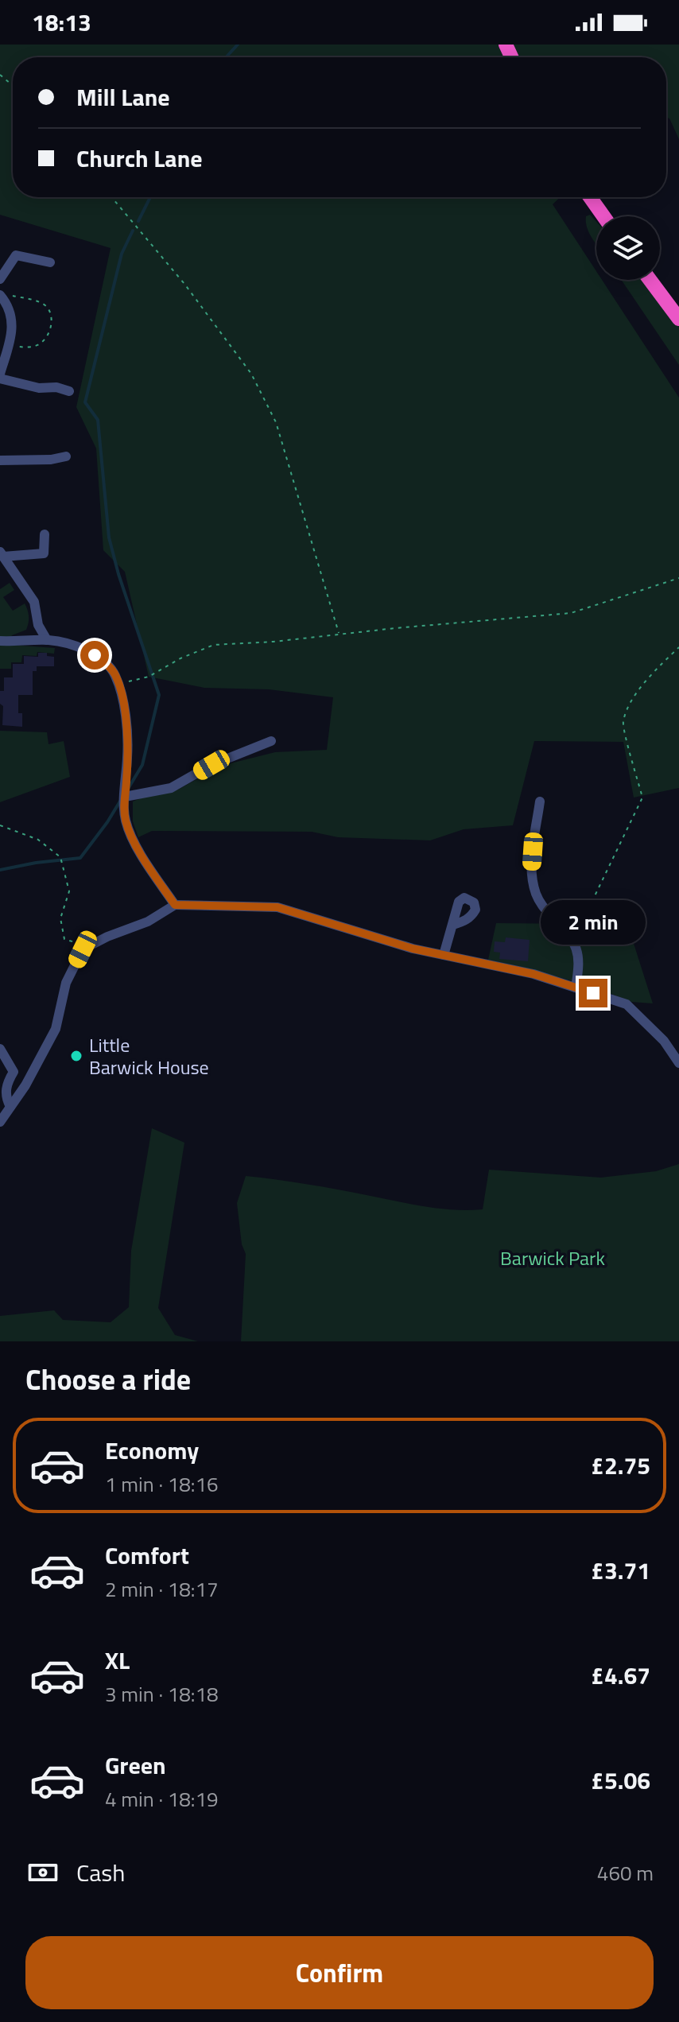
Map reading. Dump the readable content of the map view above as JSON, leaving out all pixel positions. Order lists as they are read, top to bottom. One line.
{"parks":["Barwick Park"],"places":["Little Barwick House"],"page":{"status":"18:13","banner":["Mill Lane","Church Lane"],"bubble":"2 min","heading":"Choose a ride","list":[{"name":"Economy","note":"1 min · 18:16","value":"£2.75"},{"name":"Comfort","note":"2 min · 18:17","value":"£3.71"},{"name":"XL","note":"3 min · 18:18","value":"£4.67"},{"name":"Green","note":"4 min · 18:19","value":"£5.06"}],"pay":["Cash","460 m"],"buttons":"Confirm"}}
